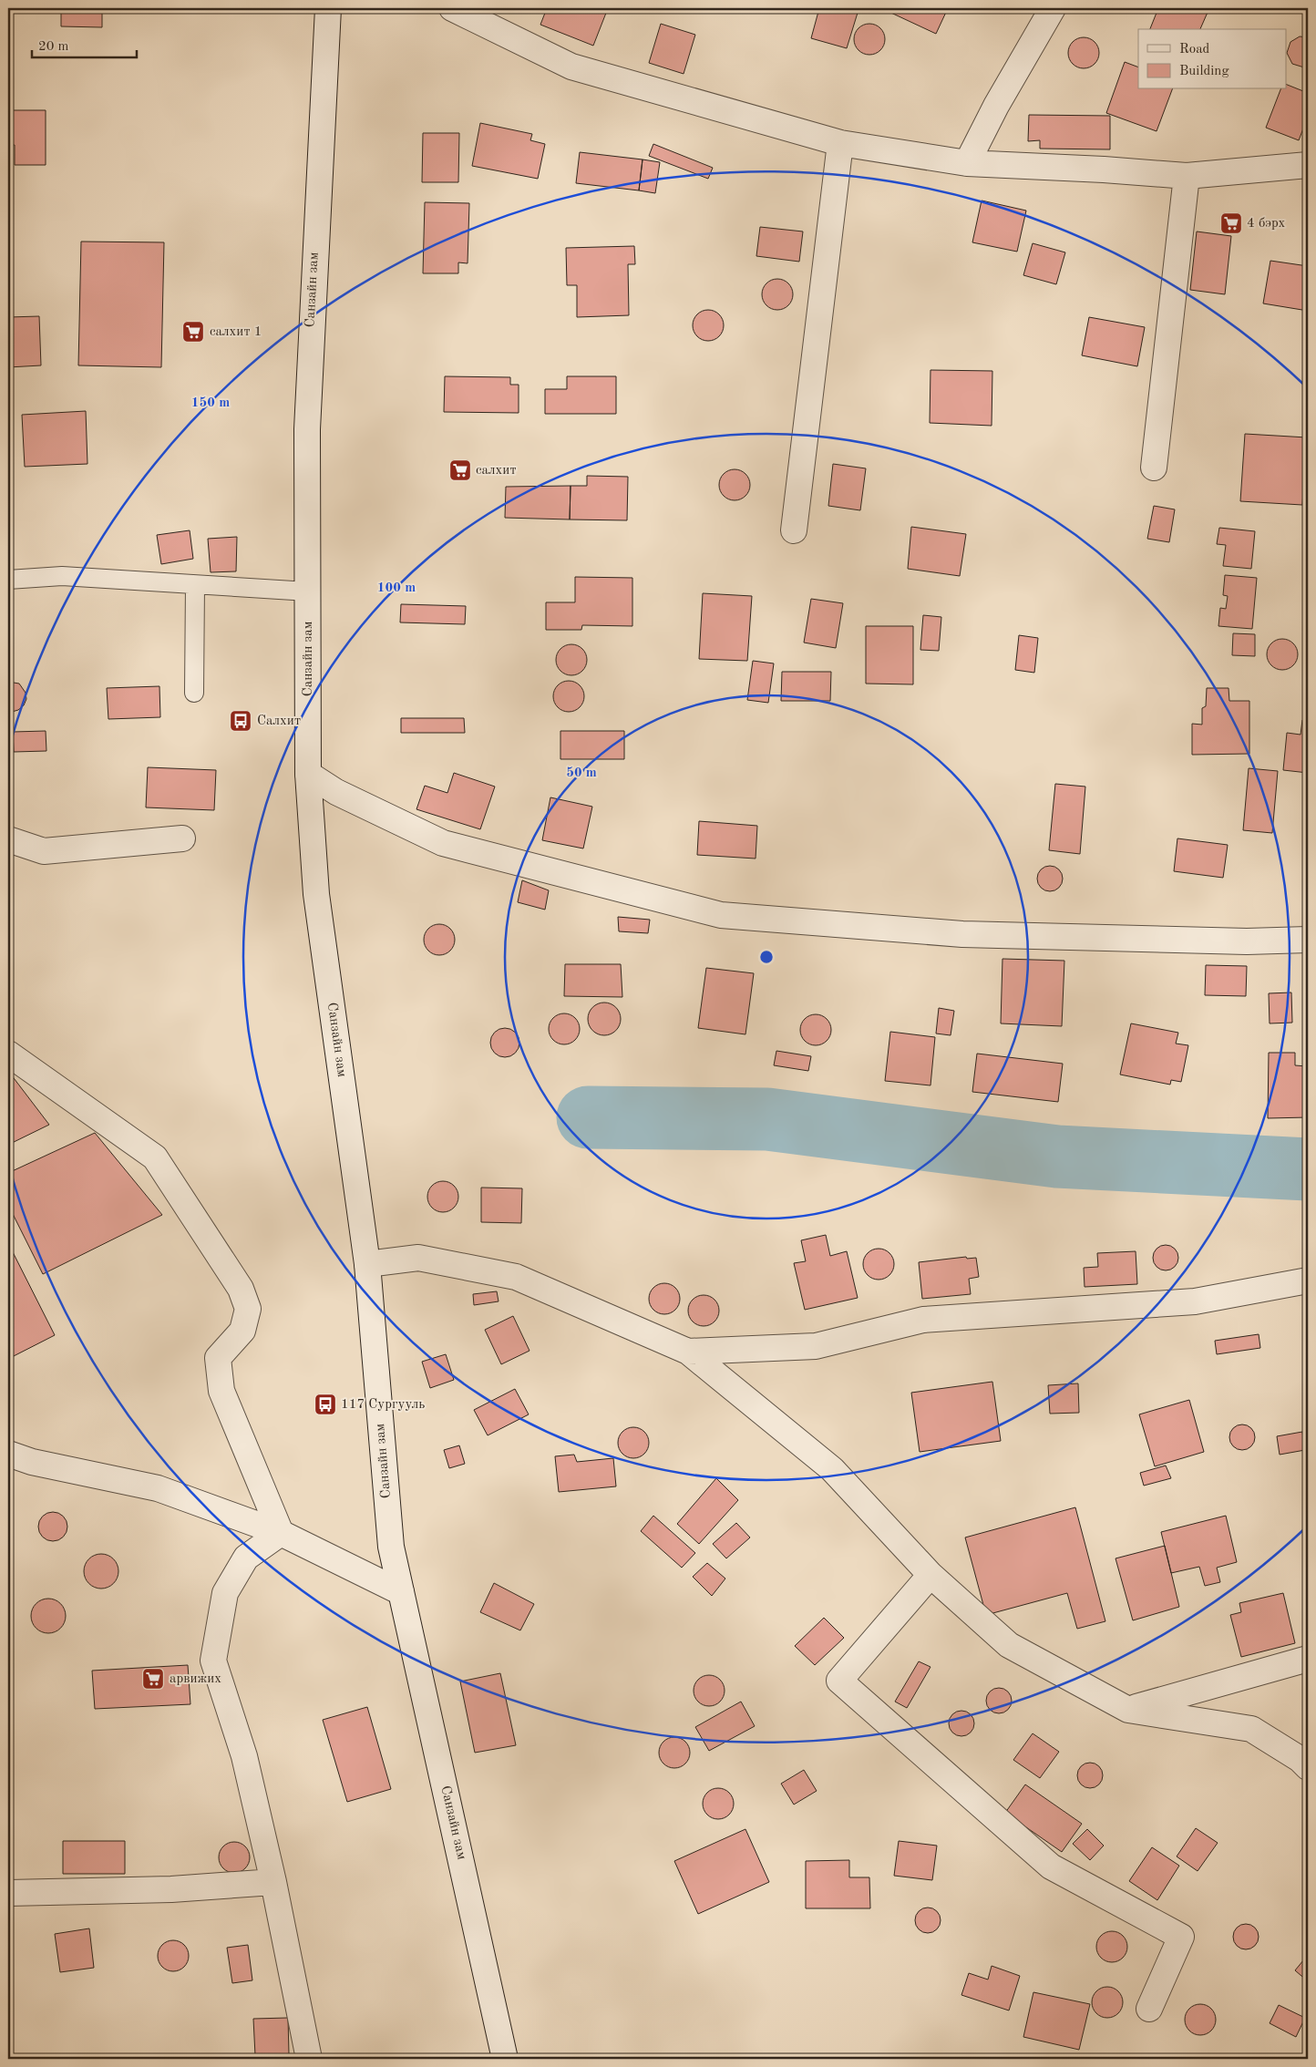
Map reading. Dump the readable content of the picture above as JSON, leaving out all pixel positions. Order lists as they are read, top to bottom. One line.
{"streets":{"street":["Санзайн зам"]},"places":{"supermarket":["4 бэрх","салхит 1","салхит","арвижих"],"bus stop":["Салхит","117 Сургууль"]},"legend":["Road","Building"],"scale_bar":"20 m","rings":["150 m","100 m","50 m"]}
